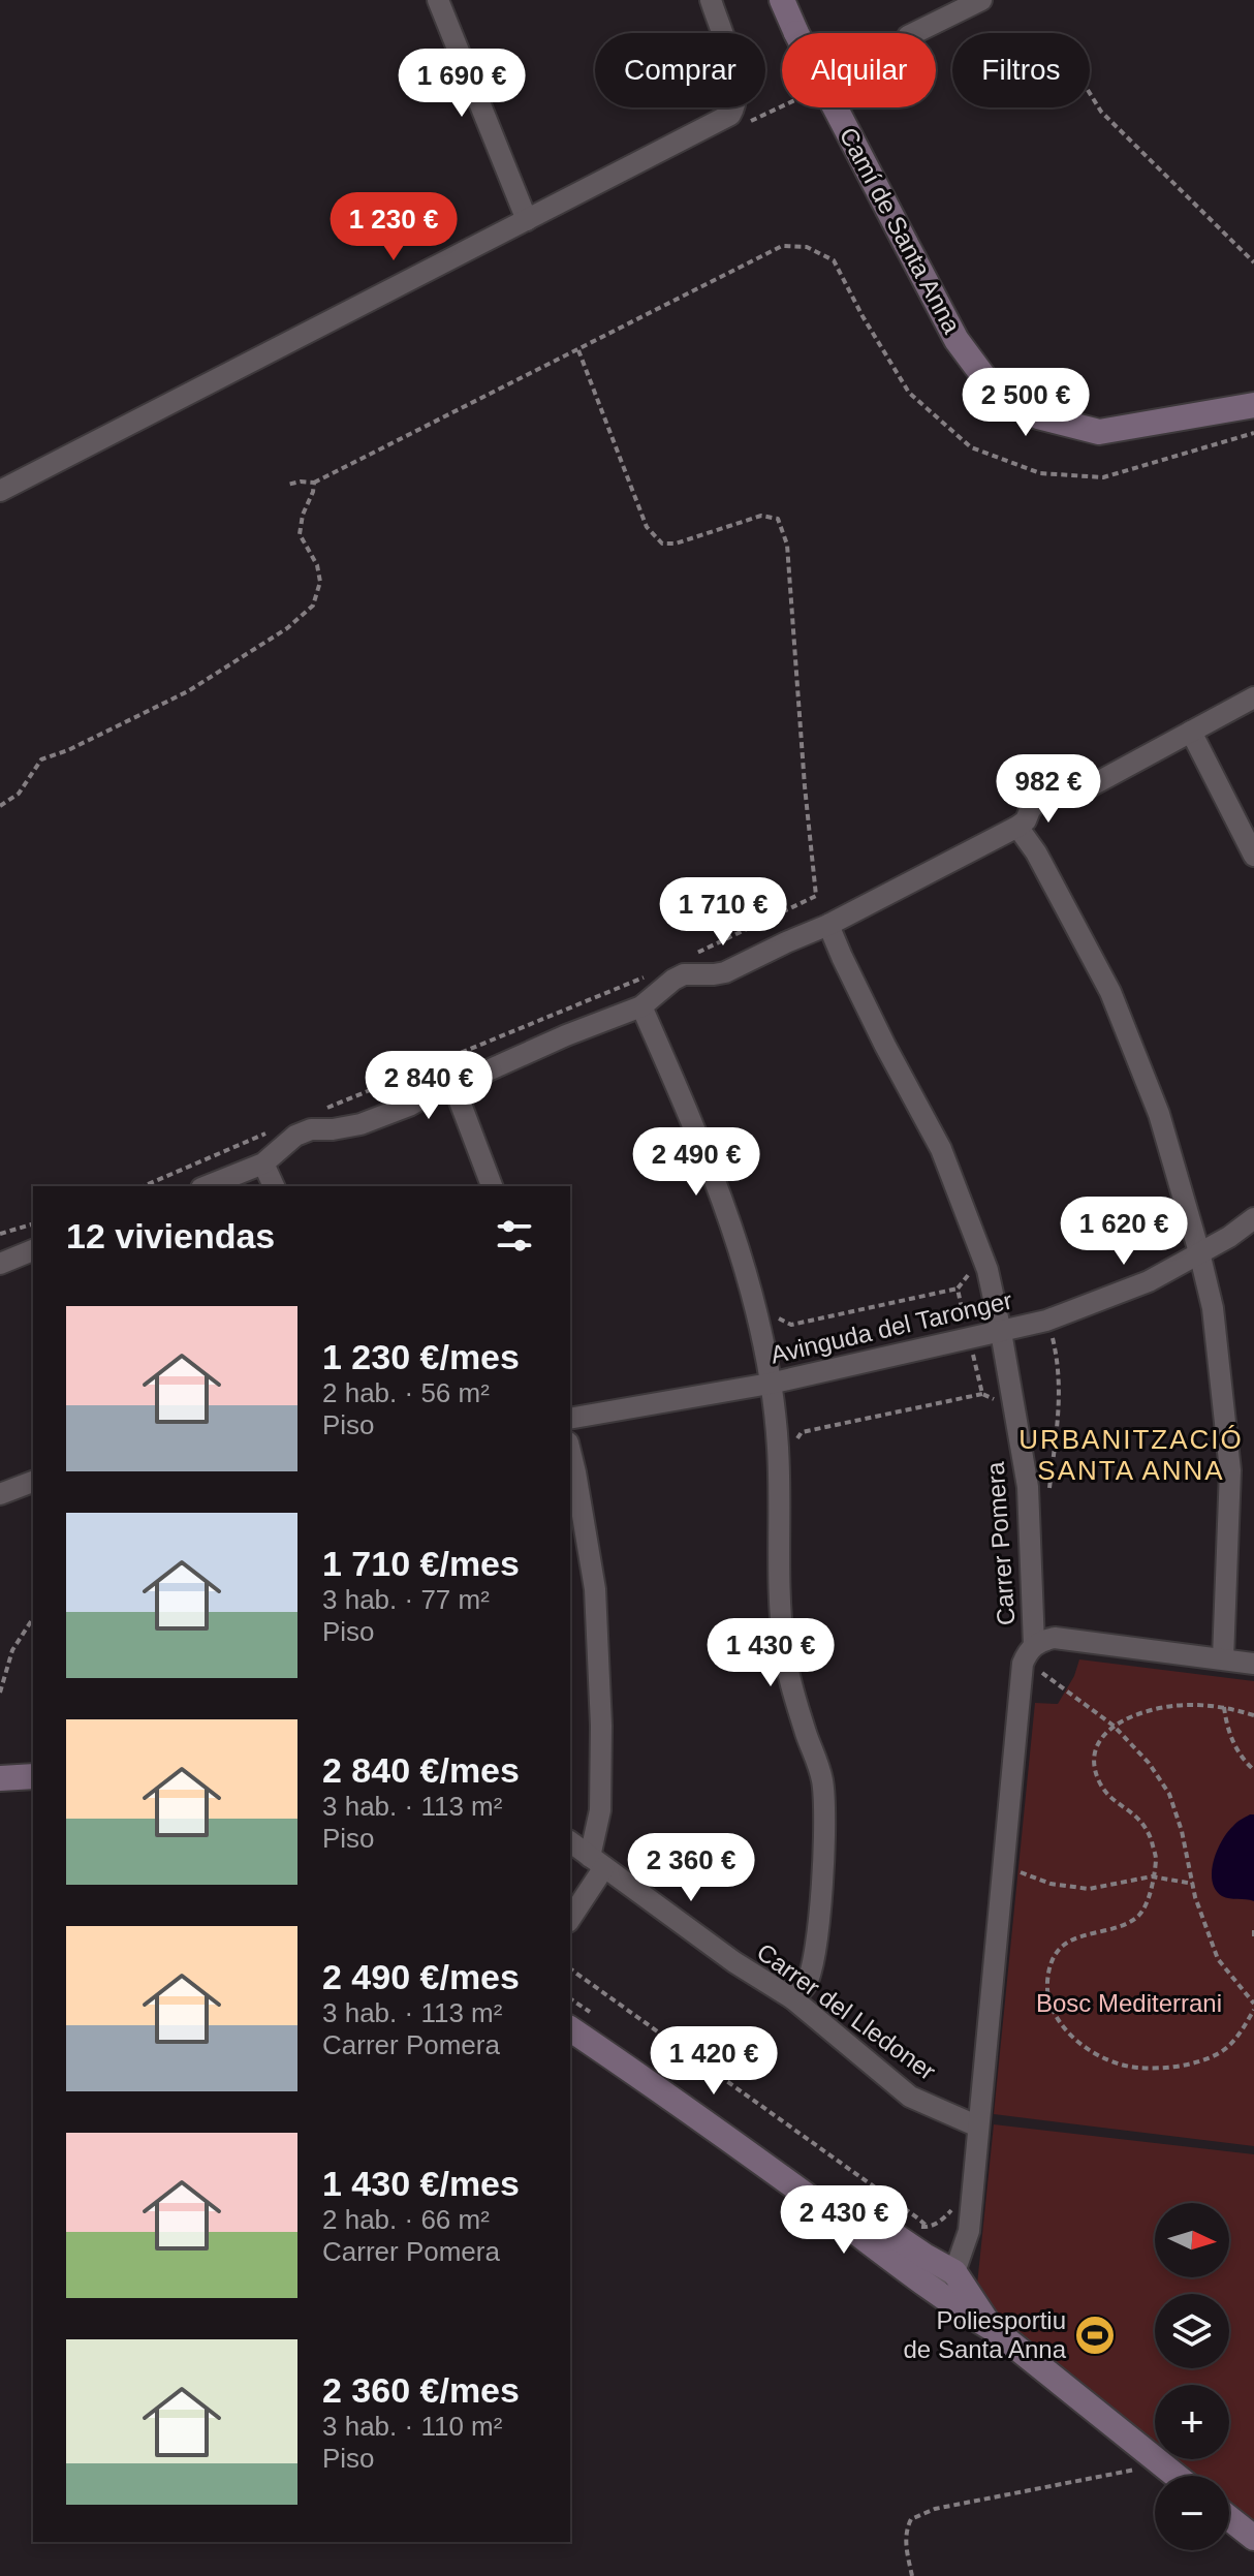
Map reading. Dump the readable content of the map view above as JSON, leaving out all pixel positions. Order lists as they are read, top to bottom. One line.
{"streets":{"street":["Camí de Santa Anna","Avinguda del Taronger","Carrer Pomera","Carrer del Lledoner"]},"crossings":[["Avinguda del Taronger","Carrer Pomera"],["Carrer Pomera","Carrer del Lledoner"]],"districts":["URBANITZACIÓ SANTA ANNA"],"parks":["Bosc Mediterrani"],"places":{"sports":["Poliesportiu de Santa Anna"]},"north":"right","page":{"chip":["Comprar","Alquilar","Filtros"],"price":["1 690 €","1 230 €","2 500 €","982 €","1 710 €","2 840 €","2 490 €","1 620 €","1 430 €","2 360 €","1 420 €","2 430 €"],"heading":"12 viviendas","list":[{"name":"1 230 €/mes","note":"2 hab. · 56 m² · Piso"},{"name":"1 710 €/mes","note":"3 hab. · 77 m² · Piso"},{"name":"2 840 €/mes","note":"3 hab. · 113 m² · Piso"},{"name":"2 490 €/mes","note":"3 hab. · 113 m² · Carrer Pomera"},{"name":"1 430 €/mes","note":"2 hab. · 66 m² · Carrer Pomera"},{"name":"2 360 €/mes","note":"3 hab. · 110 m² · Piso"}],"map_buttons":["+","−"]}}
